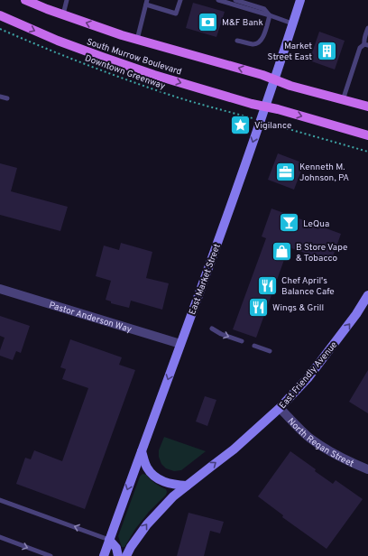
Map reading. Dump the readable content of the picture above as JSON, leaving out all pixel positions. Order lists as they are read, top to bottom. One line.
{"streets":{"main road":["South Murrow Boulevard","East Market Street","East Friendly Avenue"],"street":["Pastor Anderson Way","North Regan Street"],"path":["Downtown Greenway"]},"crossings":[["South Murrow Boulevard","East Market Street"],["East Market Street","Pastor Anderson Way"],["East Friendly Avenue","North Regan Street"]],"one_way":["East Market Street","East Friendly Avenue"],"places":{"bank":["M&F Bank"],"building":["Market Street East"],"place":["Vigilance"],"office":["Kenneth M. Johnson, PA"],"bar":["LeQua"],"shop":["B Store Vape & Tobacco"],"restaurant":["Chef April's Balance Cafe","Wings & Grill"]}}
